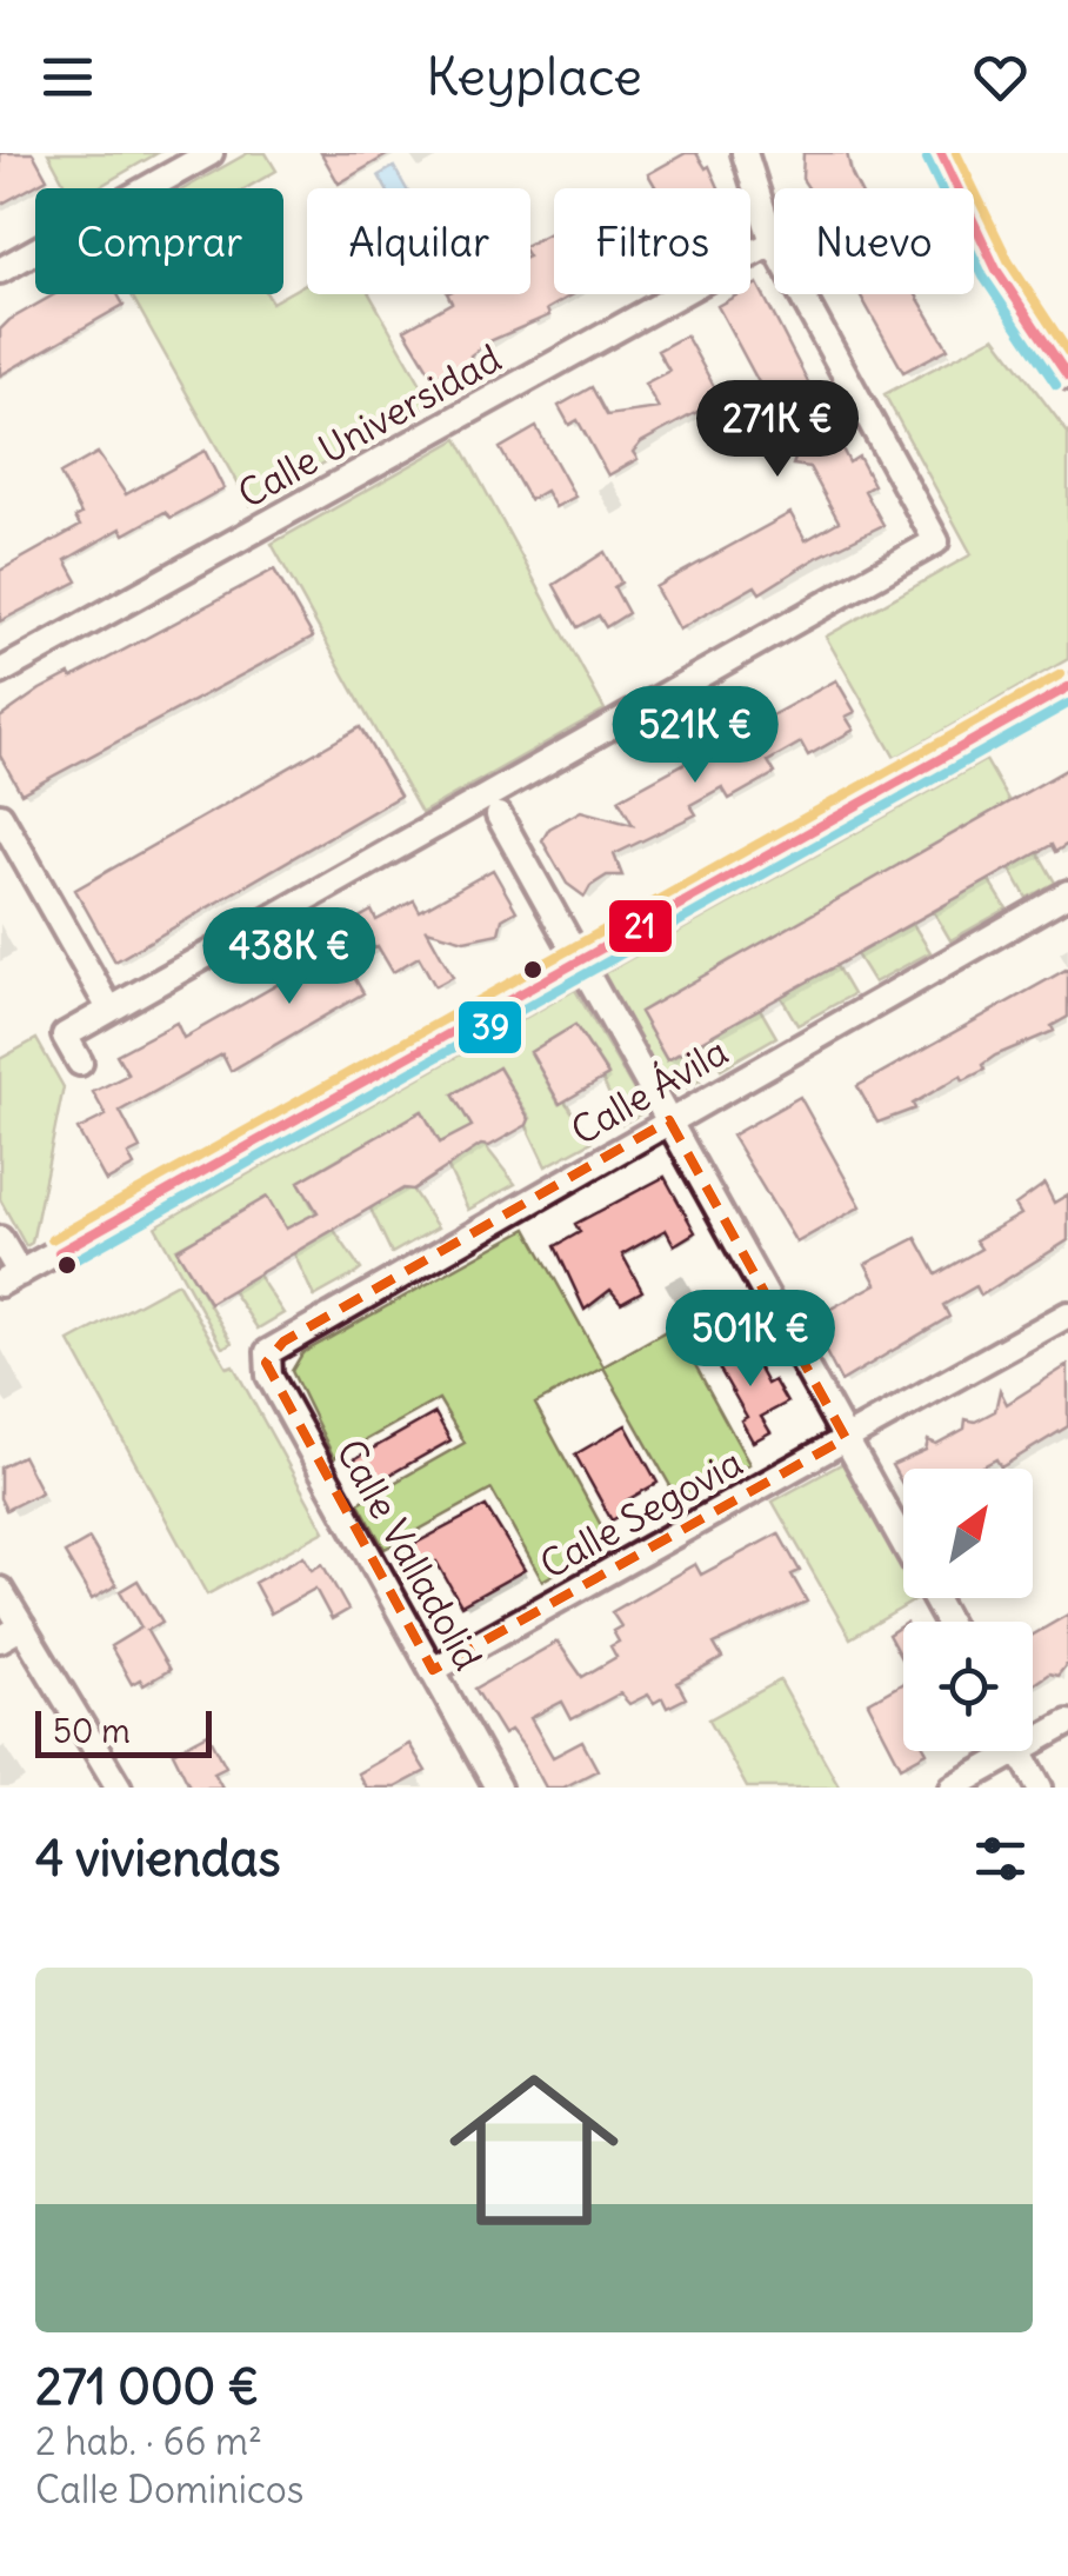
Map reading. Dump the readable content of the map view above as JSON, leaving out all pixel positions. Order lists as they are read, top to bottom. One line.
{"streets":{"street":["Calle Universidad","Calle Ávila","Calle Segovia","Calle Valladolid"]},"crossings":[["Calle Ávila","Calle Valladolid"],["Calle Segovia","Calle Valladolid"]],"lines":["transit line 21","transit line 39"],"scale_bar":"50 m","north":"top right","page":{"header":"Keyplace","chip":["Comprar","Alquilar","Filtros","Nuevo"],"price":["271K €","521K €","438K €","501K €"],"scale":"50 m","heading":"4 viviendas","list":[{"name":"271 000 €","note":"2 hab. · 66 m² · Calle Dominicos"}]}}
